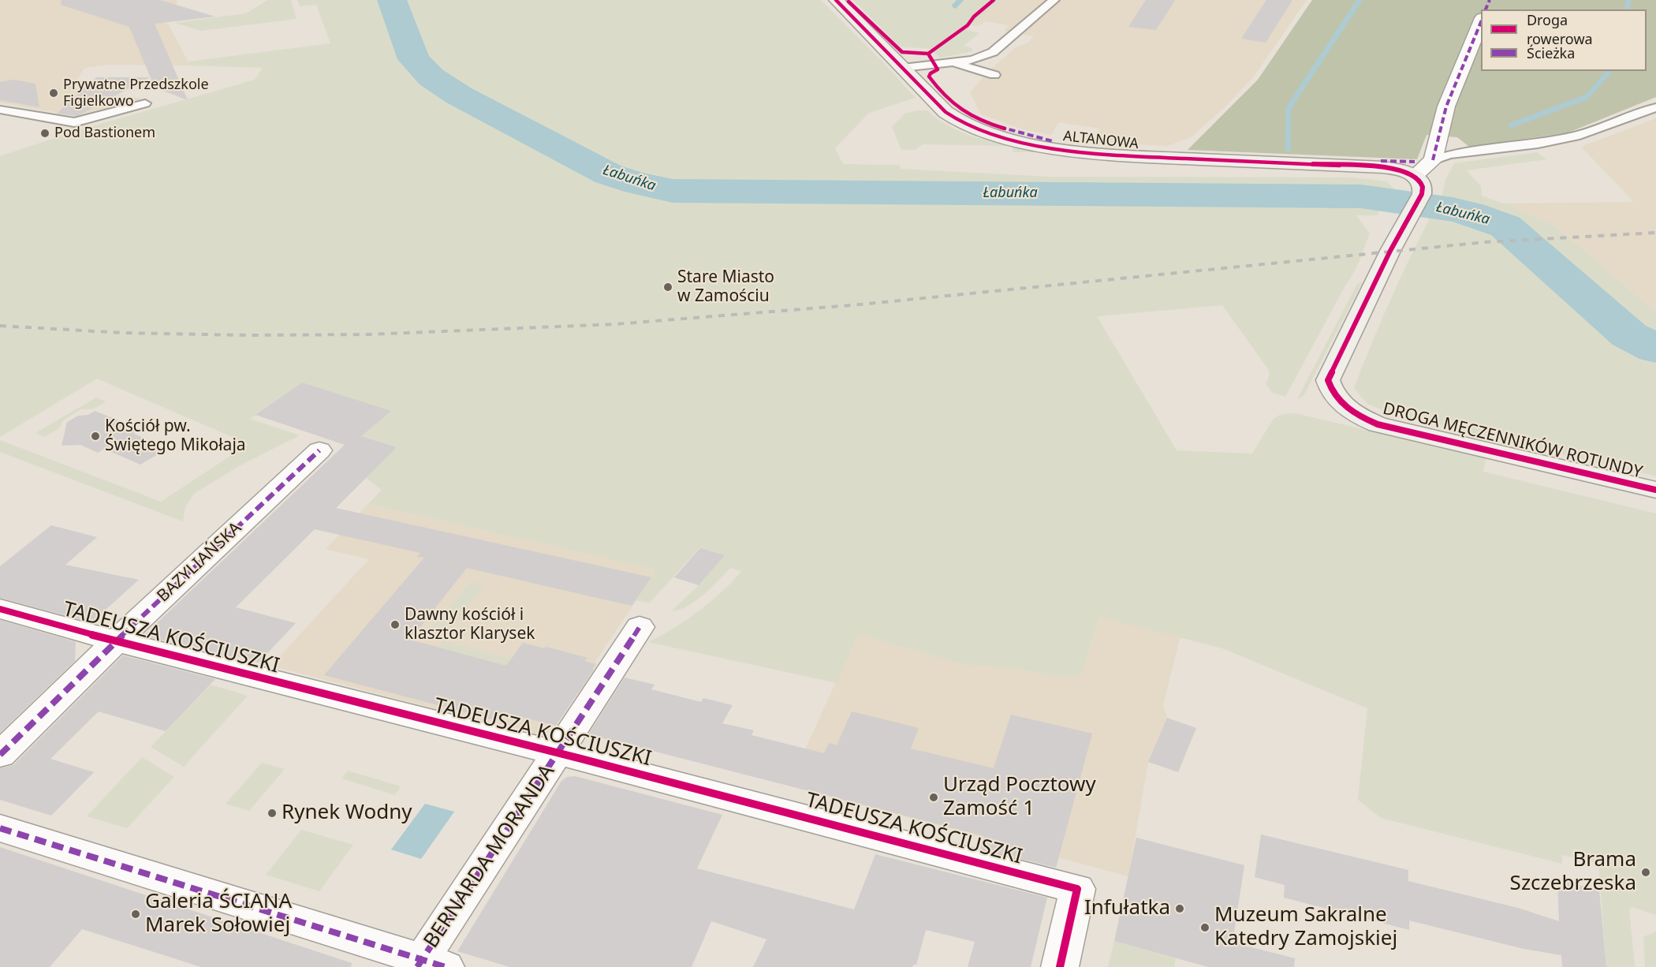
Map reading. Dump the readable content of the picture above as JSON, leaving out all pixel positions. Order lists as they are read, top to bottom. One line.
{"streets":{"street":["ALTANOWA","DROGA MĘCZENNIKÓW ROTUNDY","BAZYLIAŃSKA","TADEUSZA KOŚCIUSZKI","BERNARDA MORANDA"]},"crossings":[["ALTANOWA","DROGA MĘCZENNIKÓW ROTUNDY"],["BAZYLIAŃSKA","TADEUSZA KOŚCIUSZKI"],["TADEUSZA KOŚCIUSZKI","BERNARDA MORANDA"]],"water":["Łabuńka"],"places":["Prywatne Przedszkole Figielkowo","Pod Bastionem","Stare Miasto w Zamościu","Kościół pw. Świętego Mikołaja","Dawny kościół i klasztor Klarysek","Urząd Pocztowy Zamość 1","Rynek Wodny","Brama Szczebrzeska","Infułatka","Galeria ŚCIANA Marek Sołowiej","Muzeum Sakralne Katedry Zamojskiej"],"legend":["Droga rowerowa","Ścieżka"]}
